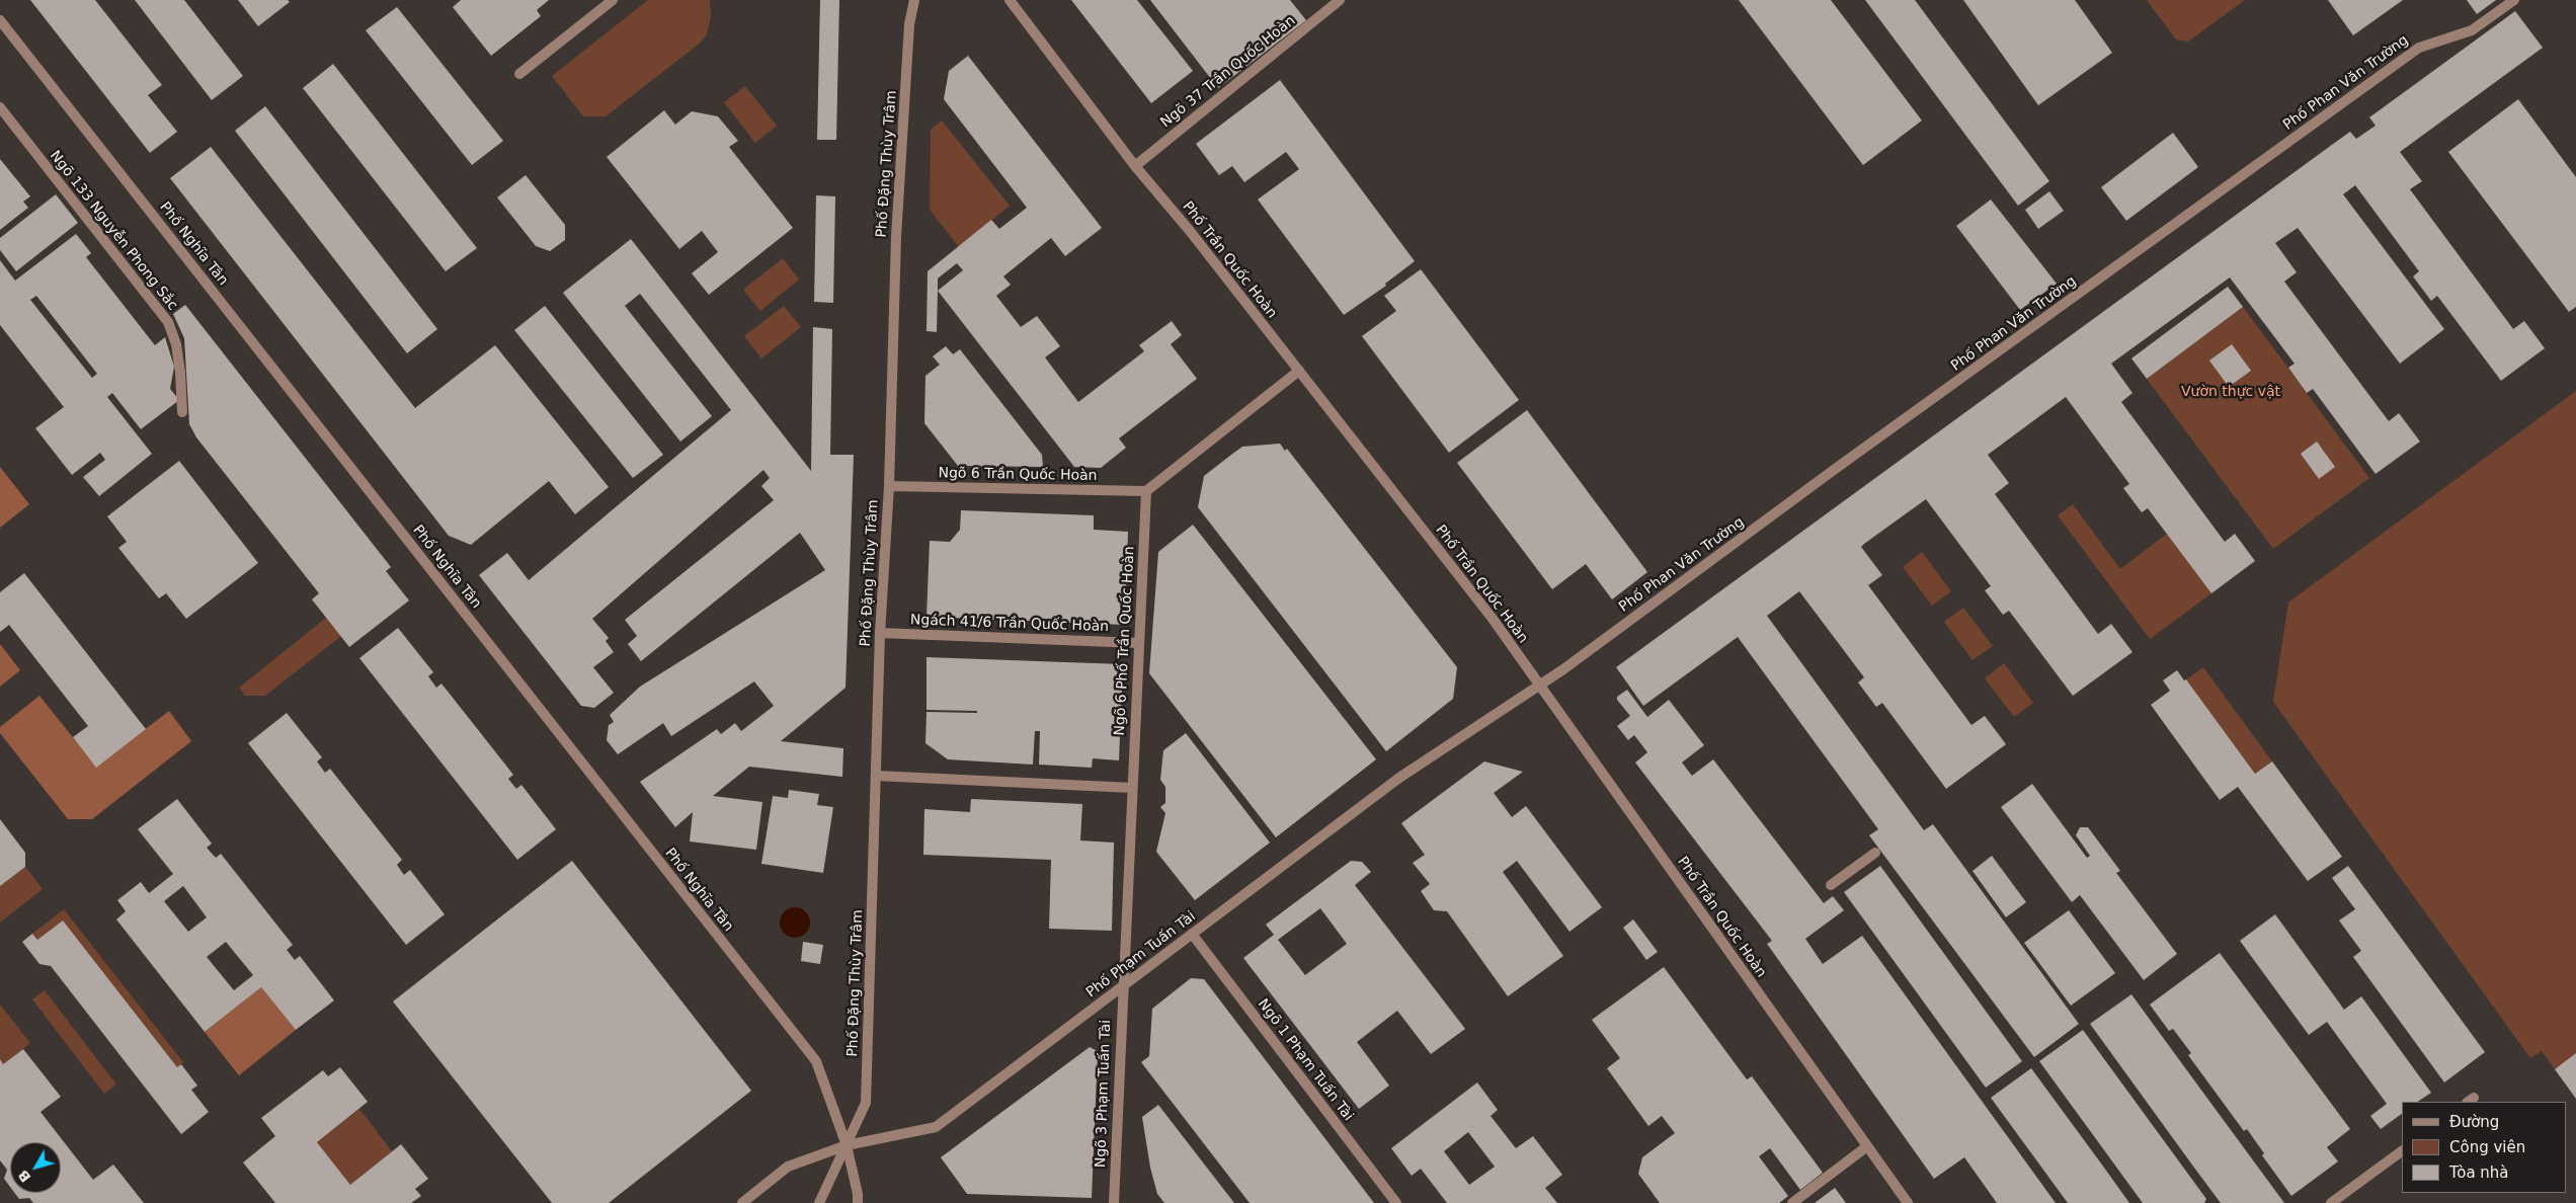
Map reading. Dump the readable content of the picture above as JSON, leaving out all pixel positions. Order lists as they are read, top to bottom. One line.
{"streets":{"street":["Ngõ 37 Trần Quốc Hoàn","Phố Phan Văn Trường","Phố Đặng Thùy Trâm","Ngõ 133 Nguyễn Phong Sắc","Phố Nghĩa Tân","Phố Trần Quốc Hoàn","Ngõ 6 Trần Quốc Hoàn","Ngách 41/6 Trần Quốc Hoàn","Ngõ 6 Phố Trần Quốc Hoàn","Phố Phạm Tuấn Tài","Ngõ 1 Phạm Tuấn Tài","Ngõ 3 Phạm Tuấn Tài"]},"crossings":[["Ngõ 37 Trần Quốc Hoàn","Phố Trần Quốc Hoàn"],["Phố Phan Văn Trường","Phố Trần Quốc Hoàn"],["Phố Phan Văn Trường","Phố Phạm Tuấn Tài"],["Phố Đặng Thùy Trâm","Phố Nghĩa Tân"],["Phố Đặng Thùy Trâm","Ngõ 6 Trần Quốc Hoàn"],["Phố Đặng Thùy Trâm","Ngách 41/6 Trần Quốc Hoàn"],["Phố Đặng Thùy Trâm","Phố Phạm Tuấn Tài"],["Phố Nghĩa Tân","Phố Phạm Tuấn Tài"],["Phố Trần Quốc Hoàn","Phố Phạm Tuấn Tài"],["Ngõ 6 Trần Quốc Hoàn","Ngõ 6 Phố Trần Quốc Hoàn"],["Ngách 41/6 Trần Quốc Hoàn","Ngõ 6 Phố Trần Quốc Hoàn"],["Ngõ 6 Phố Trần Quốc Hoàn","Phố Phạm Tuấn Tài"],["Ngõ 6 Phố Trần Quốc Hoàn","Ngõ 3 Phạm Tuấn Tài"],["Phố Phạm Tuấn Tài","Ngõ 1 Phạm Tuấn Tài"],["Phố Phạm Tuấn Tài","Ngõ 3 Phạm Tuấn Tài"]],"parks":["Vườn thực vật"],"legend":["Đường","Công viên","Tòa nhà"],"north":"bottom left"}
